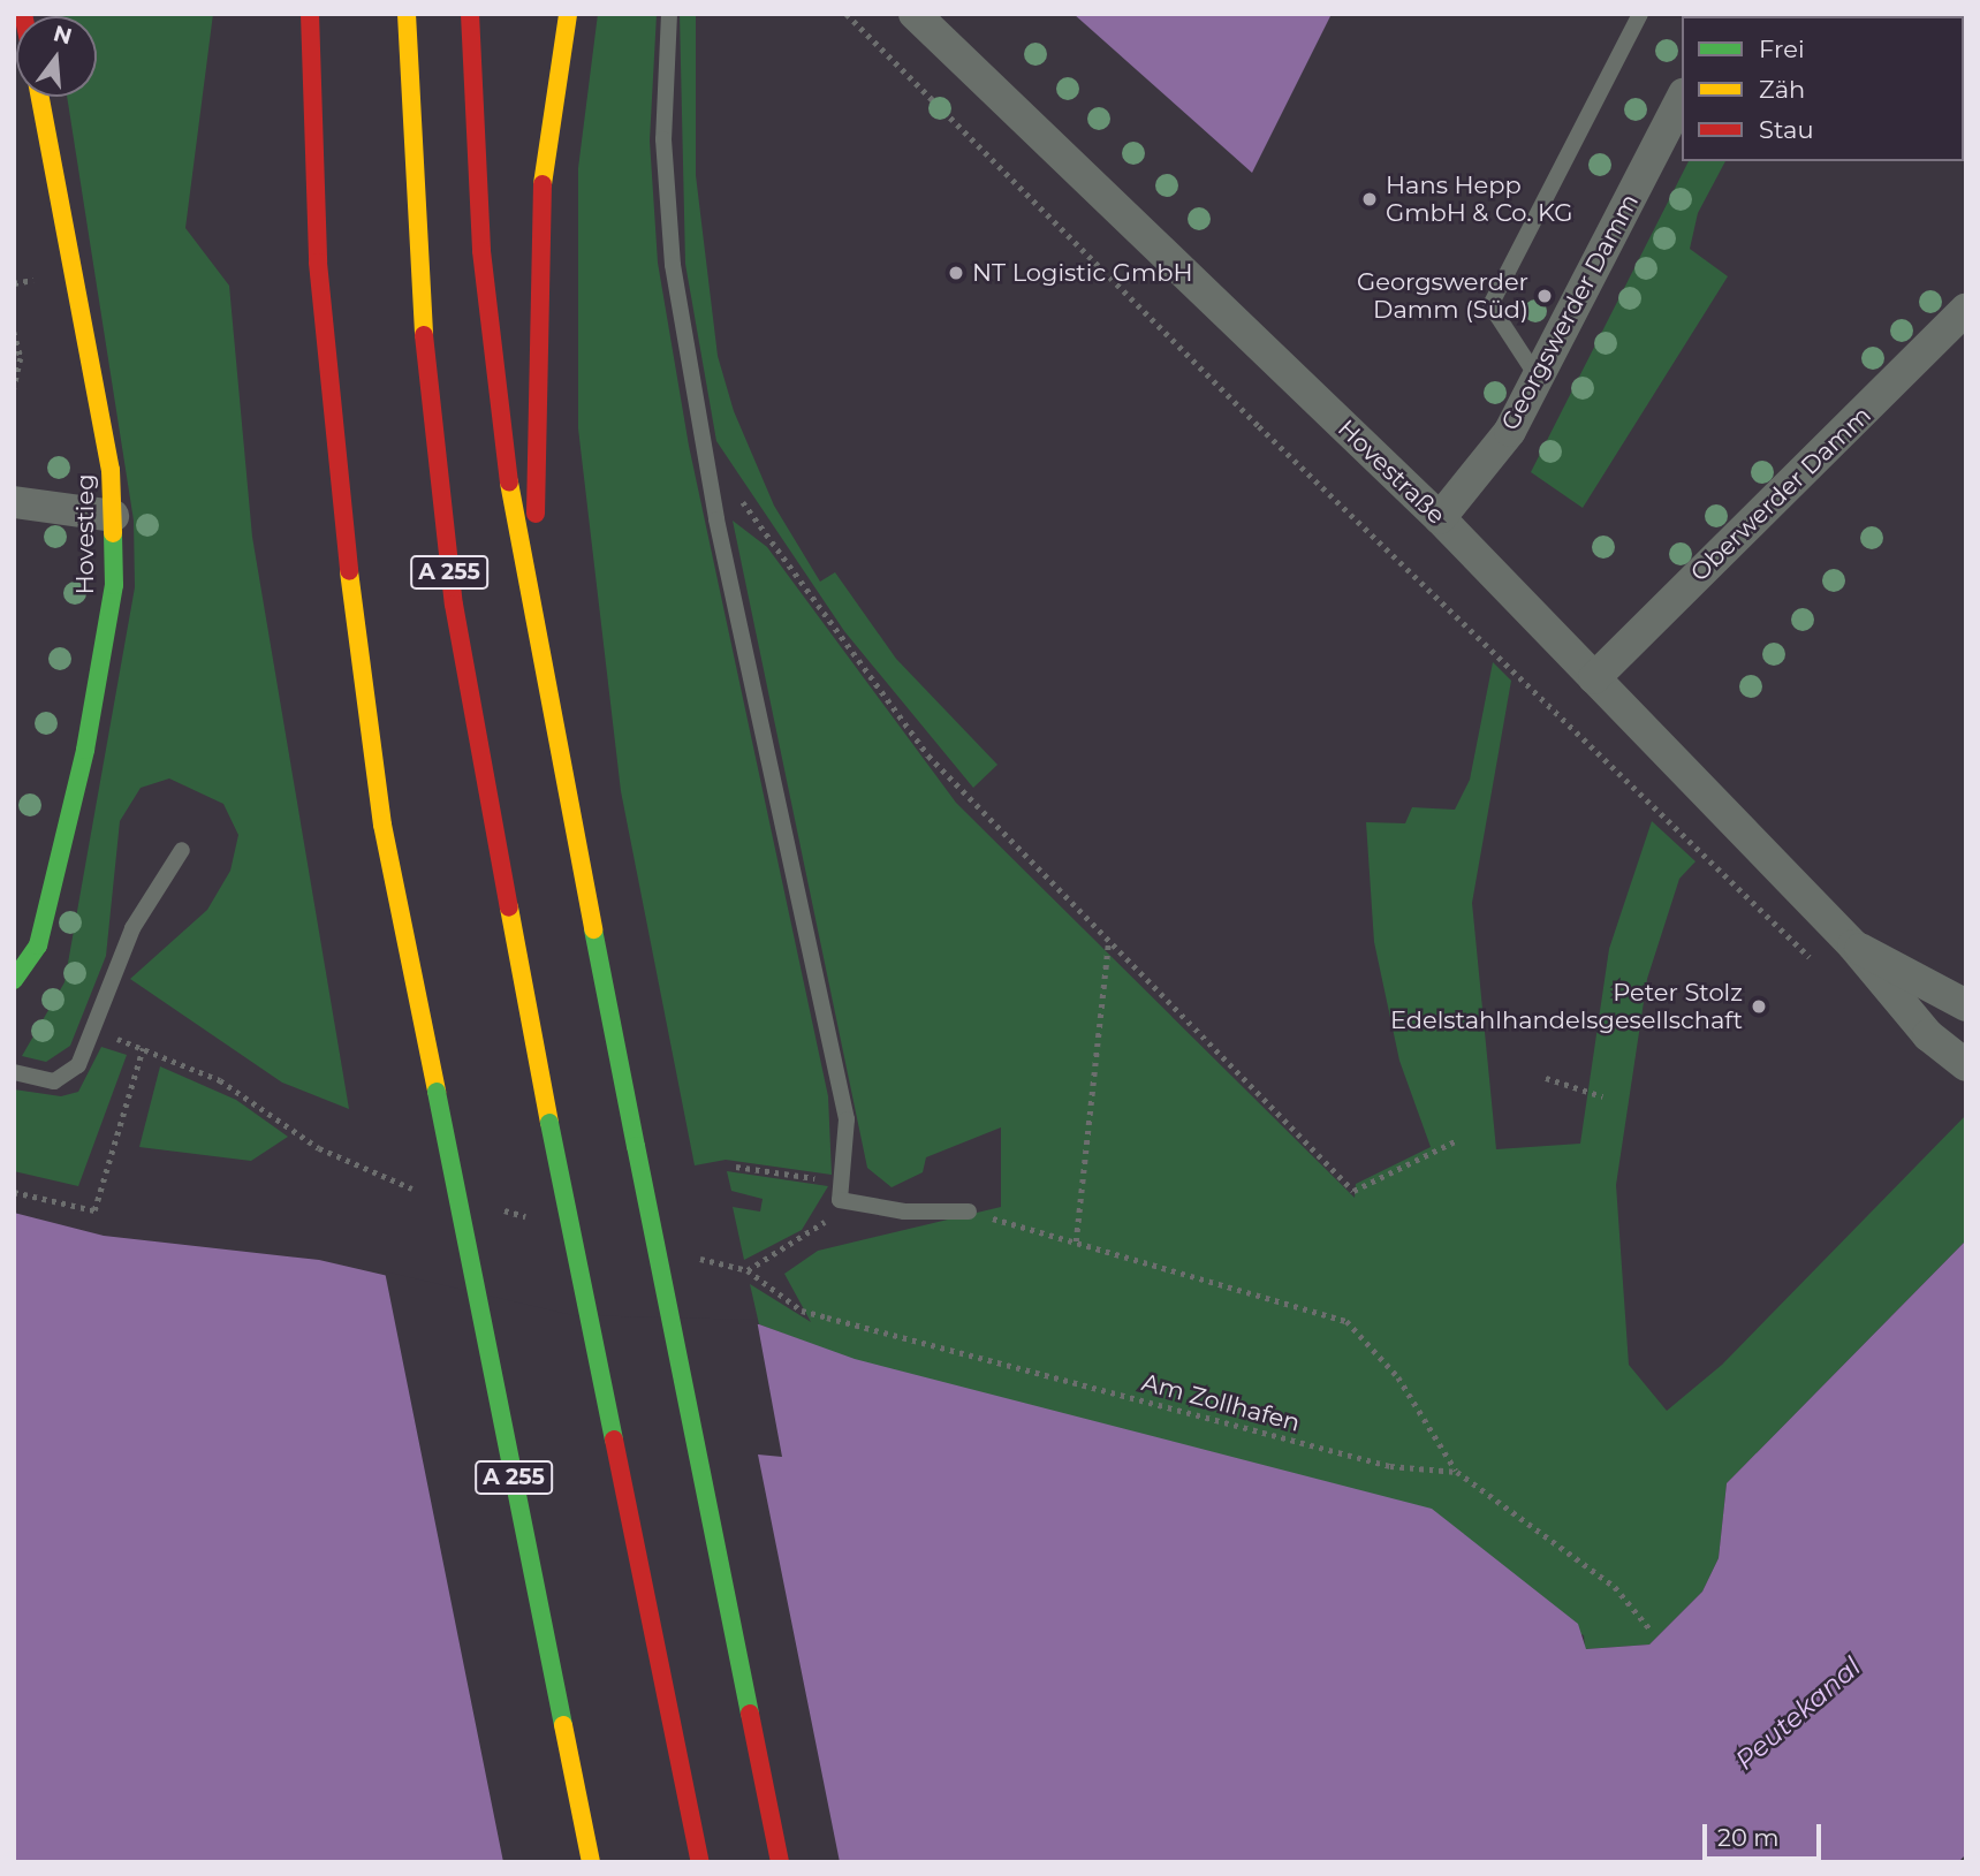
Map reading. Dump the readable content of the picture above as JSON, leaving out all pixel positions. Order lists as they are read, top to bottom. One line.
{"streets":{"main road":["Hovestieg","A 255"],"street":["Georgswerder Damm","Hovestraße","Oberwerder Damm"],"path":["Am Zollhafen"]},"crossings":[["Georgswerder Damm","Hovestraße"],["Hovestraße","Oberwerder Damm"]],"water":["Peutekanal"],"places":["Hans Hepp GmbH & Co. KG","NT Logistic GmbH","Georgswerder Damm (Süd)","Peter Stolz Edelstahlhandelsgesellschaft"],"legend":["Frei","Zäh","Stau"],"scale_bar":"20 m","north":"top"}
